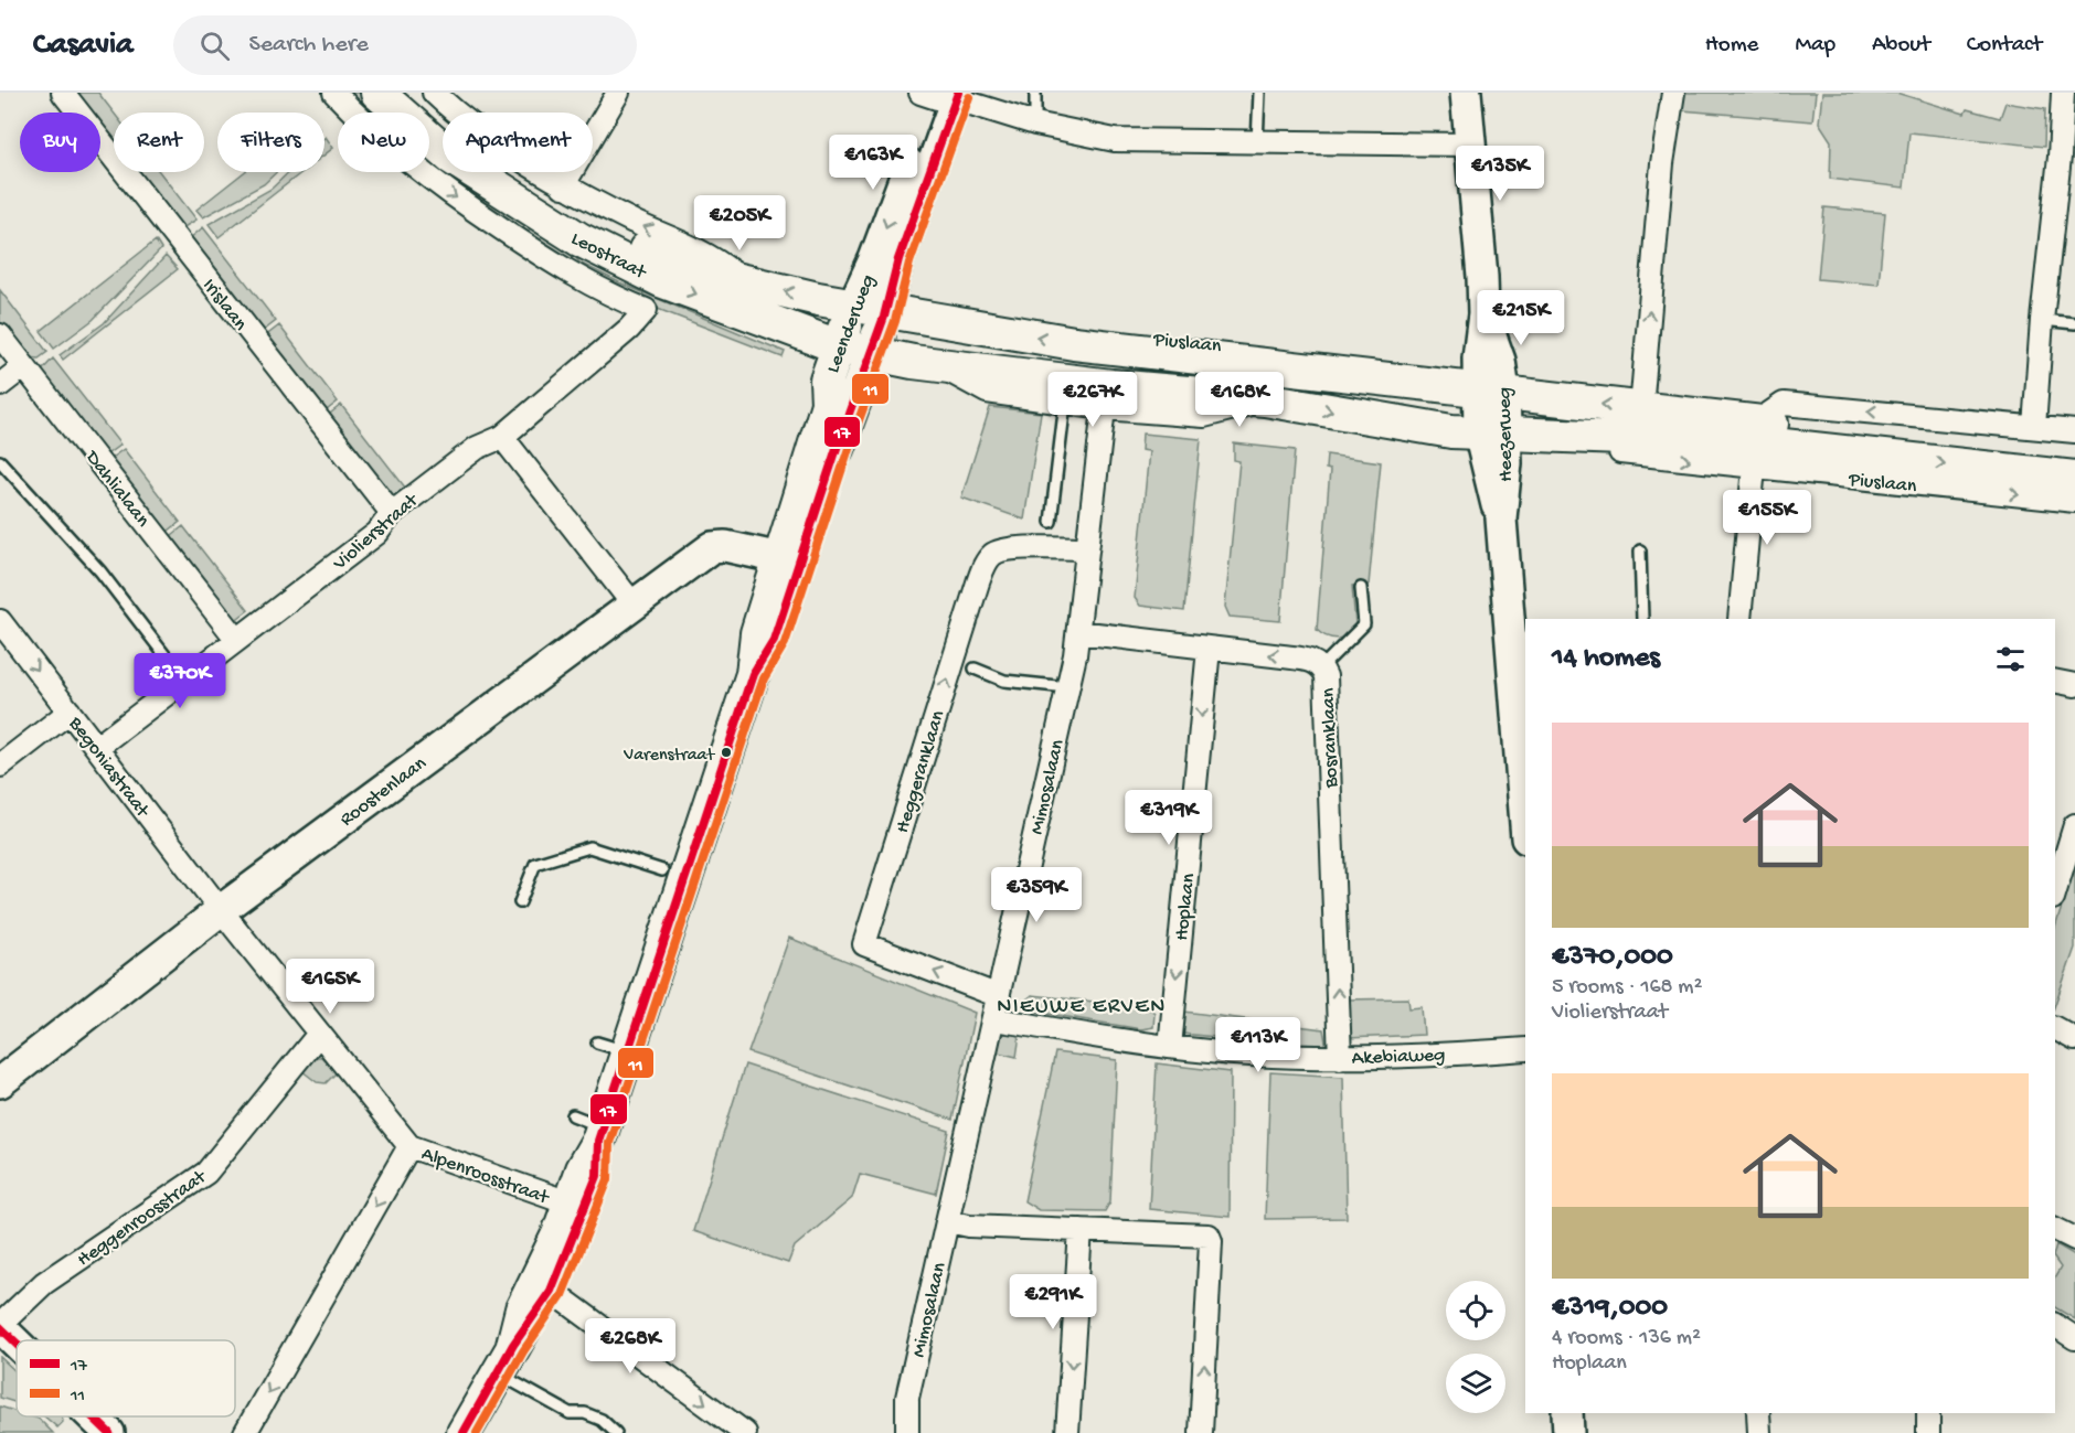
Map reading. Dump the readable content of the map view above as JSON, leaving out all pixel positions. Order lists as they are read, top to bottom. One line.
{"streets":{"main road":["Leostraat","Leenderweg","Piuslaan"],"street":["Irislaan","Heezerweg","Dahlialaan","Violierstraat","Bosranklaan","Begoniastraat","Heggeranklaan","Mimosalaan","Roostenlaan","Hoplaan","Akebiaweg","Alpenroosstraat","Heggenroosstraat"]},"crossings":[["Leostraat","Leenderweg"],["Leostraat","Piuslaan"],["Leostraat","Violierstraat"],["Irislaan","Violierstraat"],["Leenderweg","Piuslaan"],["Leenderweg","Roostenlaan"],["Leenderweg","Alpenroosstraat"],["Piuslaan","Heezerweg"],["Piuslaan","Mimosalaan"],["Dahlialaan","Violierstraat"],["Violierstraat","Begoniastraat"],["Bosranklaan","Mimosalaan"],["Bosranklaan","Hoplaan"],["Bosranklaan","Akebiaweg"],["Begoniastraat","Roostenlaan"],["Begoniastraat","Alpenroosstraat"],["Heggeranklaan","Mimosalaan"],["Mimosalaan","Akebiaweg"],["Roostenlaan","Alpenroosstraat"],["Hoplaan","Akebiaweg"],["Alpenroosstraat","Heggenroosstraat"]],"one_way":["Bosranklaan","Hoplaan"],"districts":["NIEUWE ERVEN"],"places":["Varenstraat"],"lines":["transit line 17","transit line 11"],"legend":["17","11"],"page":{"header":"Casavia","search":"Search here","nav":["Home","Map","About","Contact"],"chip":["Buy","Rent","Filters","New","Apartment"],"price":["€163K","€135K","€205K","€215K","€267K","€168K","€155K","€370K","€319K","€359K","€165K","€113K","€291K","€268K"],"heading":"14 homes","list":[{"name":"€370,000","note":"5 rooms · 168 m² · Violierstraat"},{"name":"€319,000","note":"4 rooms · 136 m² · Hoplaan"}]}}
